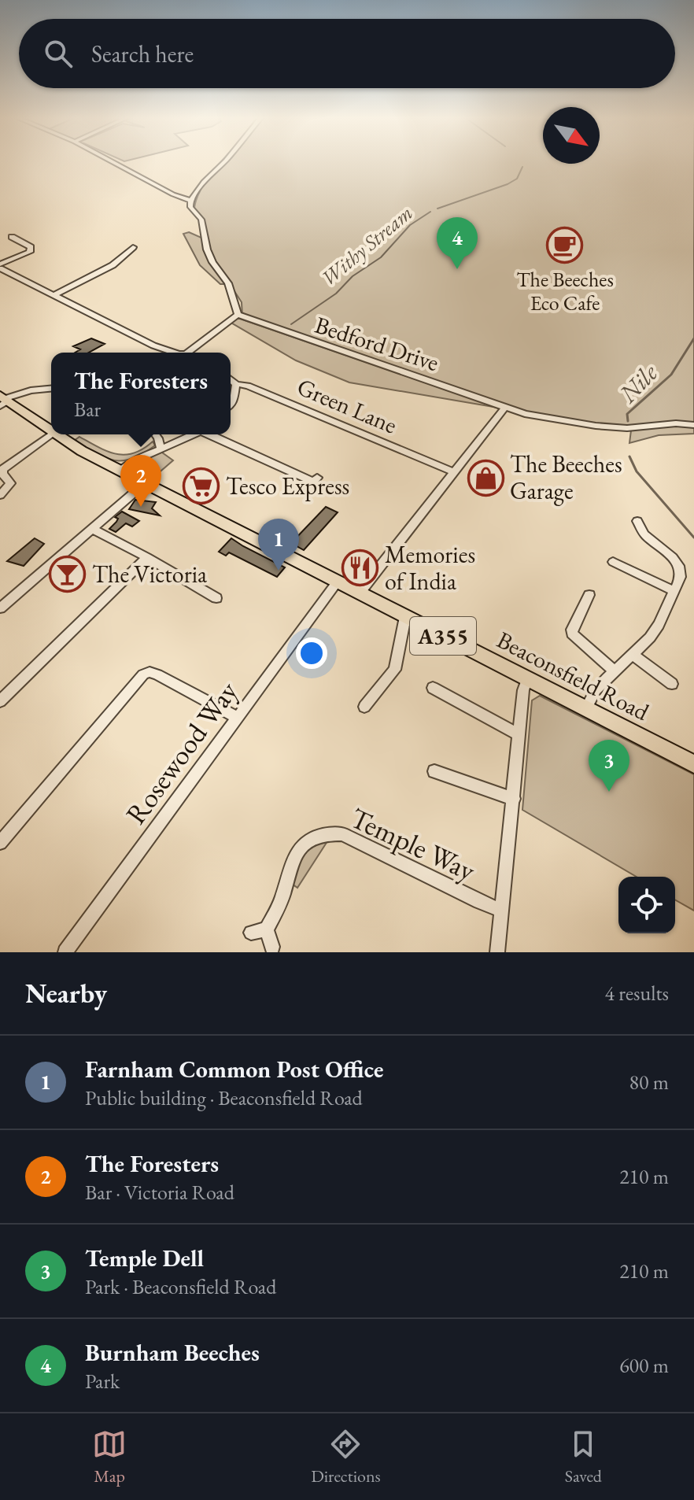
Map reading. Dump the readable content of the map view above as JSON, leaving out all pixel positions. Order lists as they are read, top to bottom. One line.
{"streets":{"main road":["A355","Beaconsfield Road"],"street":["Bedford Drive","Green Lane","Rosewood Way","Temple Way"]},"crossings":[["Beaconsfield Road","Rosewood Way"]],"water":["Withy Stream","Nile"],"places":{"cafe":["The Beeches Eco Cafe"],"shop":["The Beeches Garage"],"supermarket":["Tesco Express"],"restaurant":["Memories of India"],"bar":["The Victoria"]},"north":"bottom right","page":{"search":"Search here","pins":["4","2","1","3"],"popup":["The Foresters","Bar"],"heading":["Nearby","4 results"],"list":[{"mark":"1","name":"Farnham Common Post Office","note":"Public building · Beaconsfield Road","value":"80 m"},{"mark":"2","name":"The Foresters","note":"Bar · Victoria Road","value":"210 m"},{"mark":"3","name":"Temple Dell","note":"Park · Beaconsfield Road","value":"210 m"},{"mark":"4","name":"Burnham Beeches","note":"Park","value":"600 m"}],"nav":["Map","Directions","Saved"]}}
